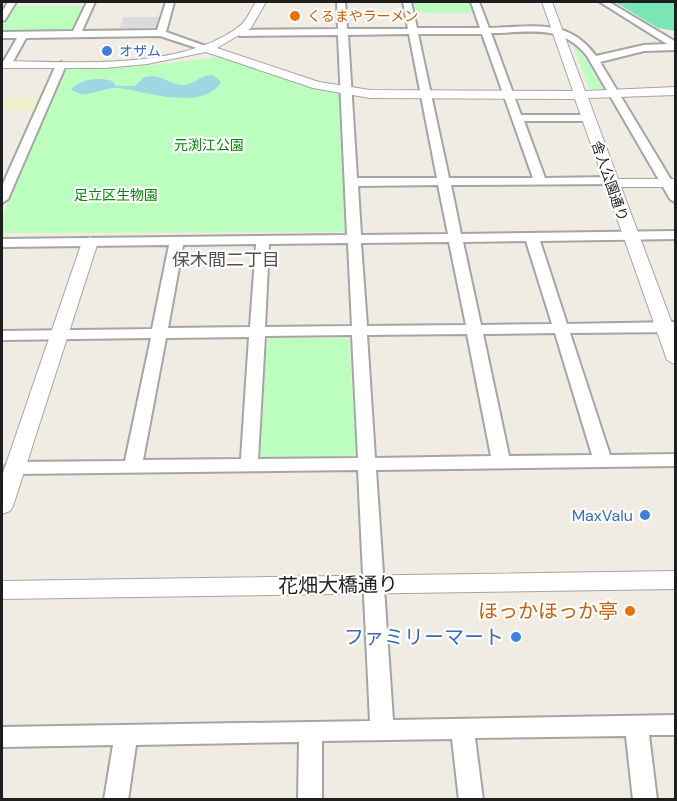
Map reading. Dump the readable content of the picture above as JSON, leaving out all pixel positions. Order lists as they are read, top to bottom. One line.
{"streets":{"street":["舎人公園通り","花畑大橋通り"]},"districts":["保木間二丁目"],"parks":["元渕江公園","足立区生物園"],"places":["くるまやラーメン","オザム","MaxValu","ほっかほっか亭","ファミリーマート"]}
